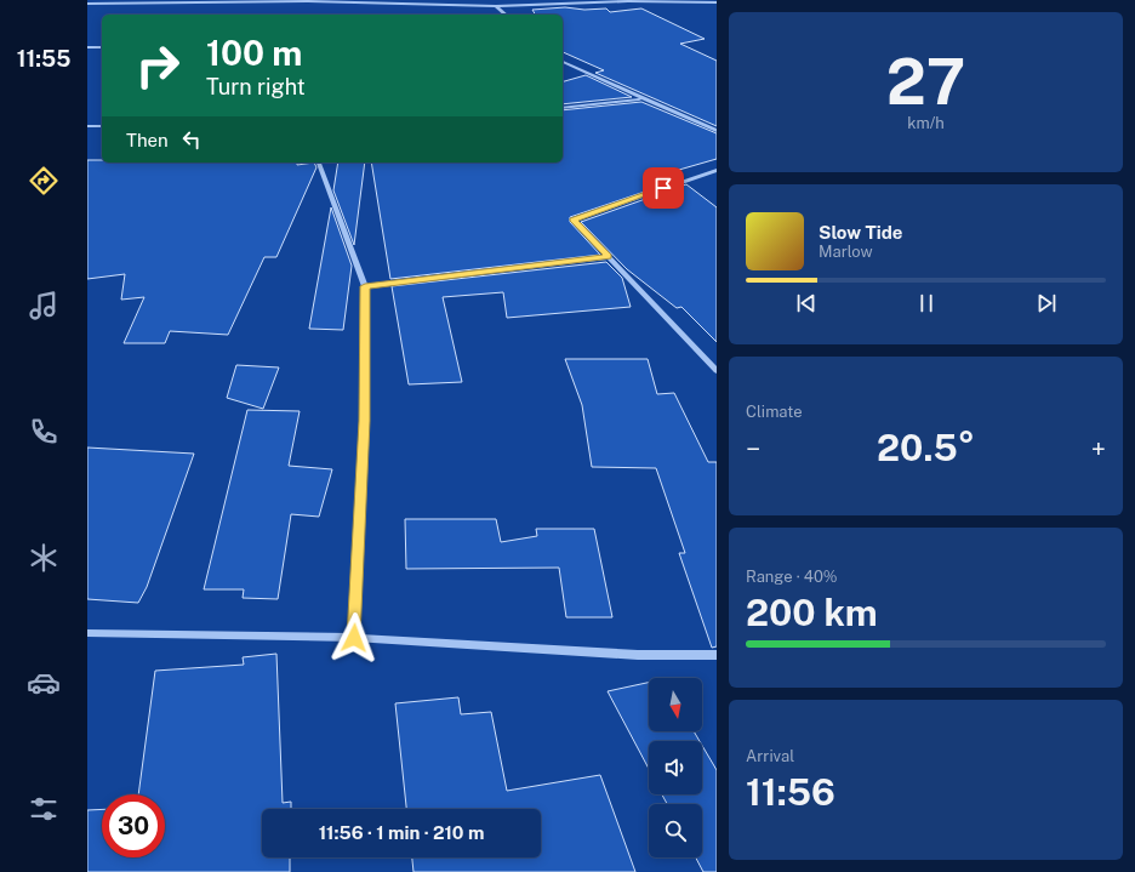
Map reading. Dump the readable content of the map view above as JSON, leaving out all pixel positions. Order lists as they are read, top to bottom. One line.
{"north":"bottom","page":{"tabs":"11:55","tile":[["27","km/h"],"Climate",["Range · 40%","200 km"],["Arrival","11:56"]],"turn":["100 m","Turn right"],"then":"Then","song":["Slow Tide","Marlow"],"heat":["−","20.5°","+"],"limit":"30","trip":"11:56 · 1 min · 210 m"}}
